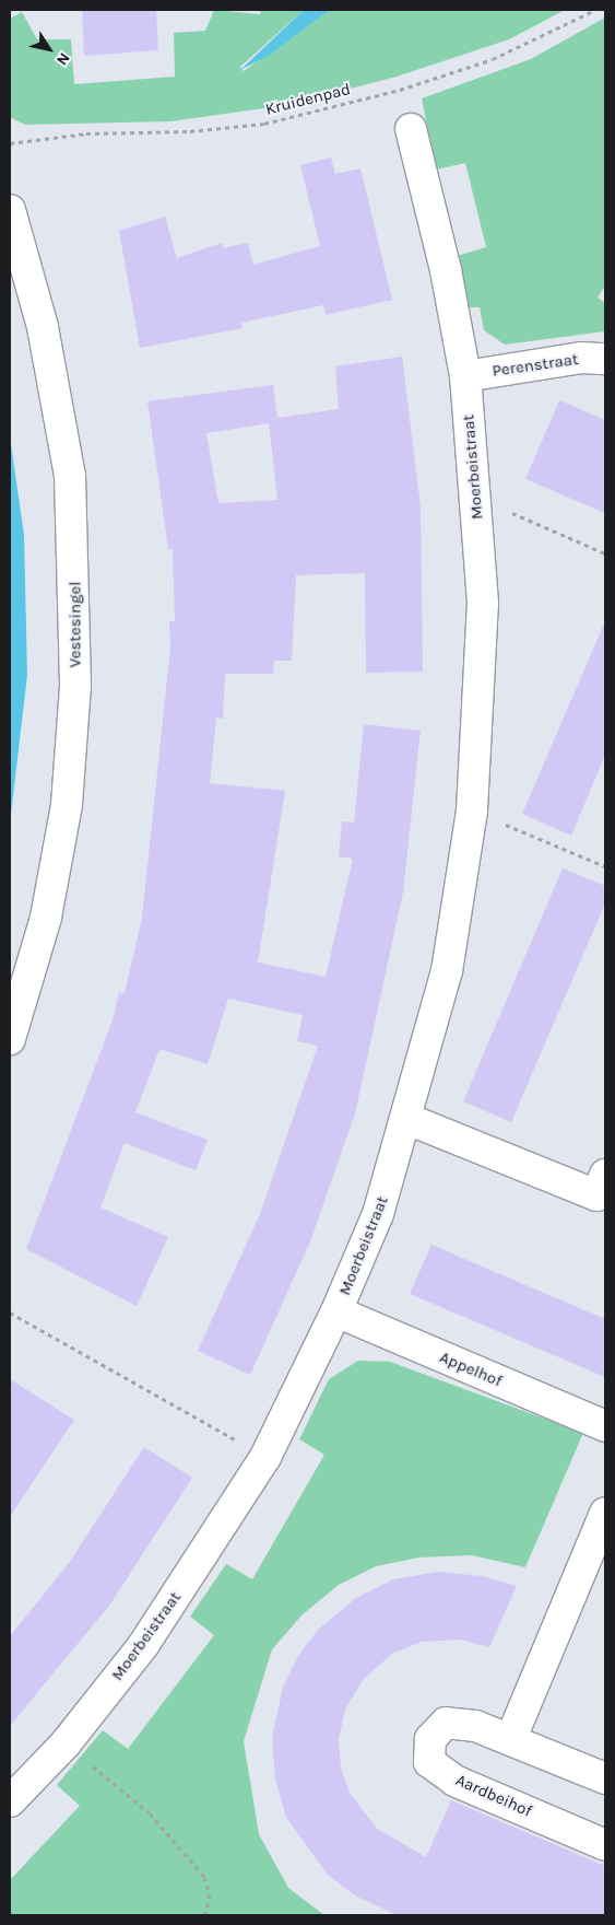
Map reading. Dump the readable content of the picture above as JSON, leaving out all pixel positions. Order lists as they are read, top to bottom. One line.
{"streets":{"street":["Perenstraat","Moerbeistraat","Vestesingel","Appelhof","Aardbeihof"],"path":["Kruidenpad"]},"crossings":[["Perenstraat","Moerbeistraat"],["Moerbeistraat","Appelhof"]],"north":"bottom right"}
